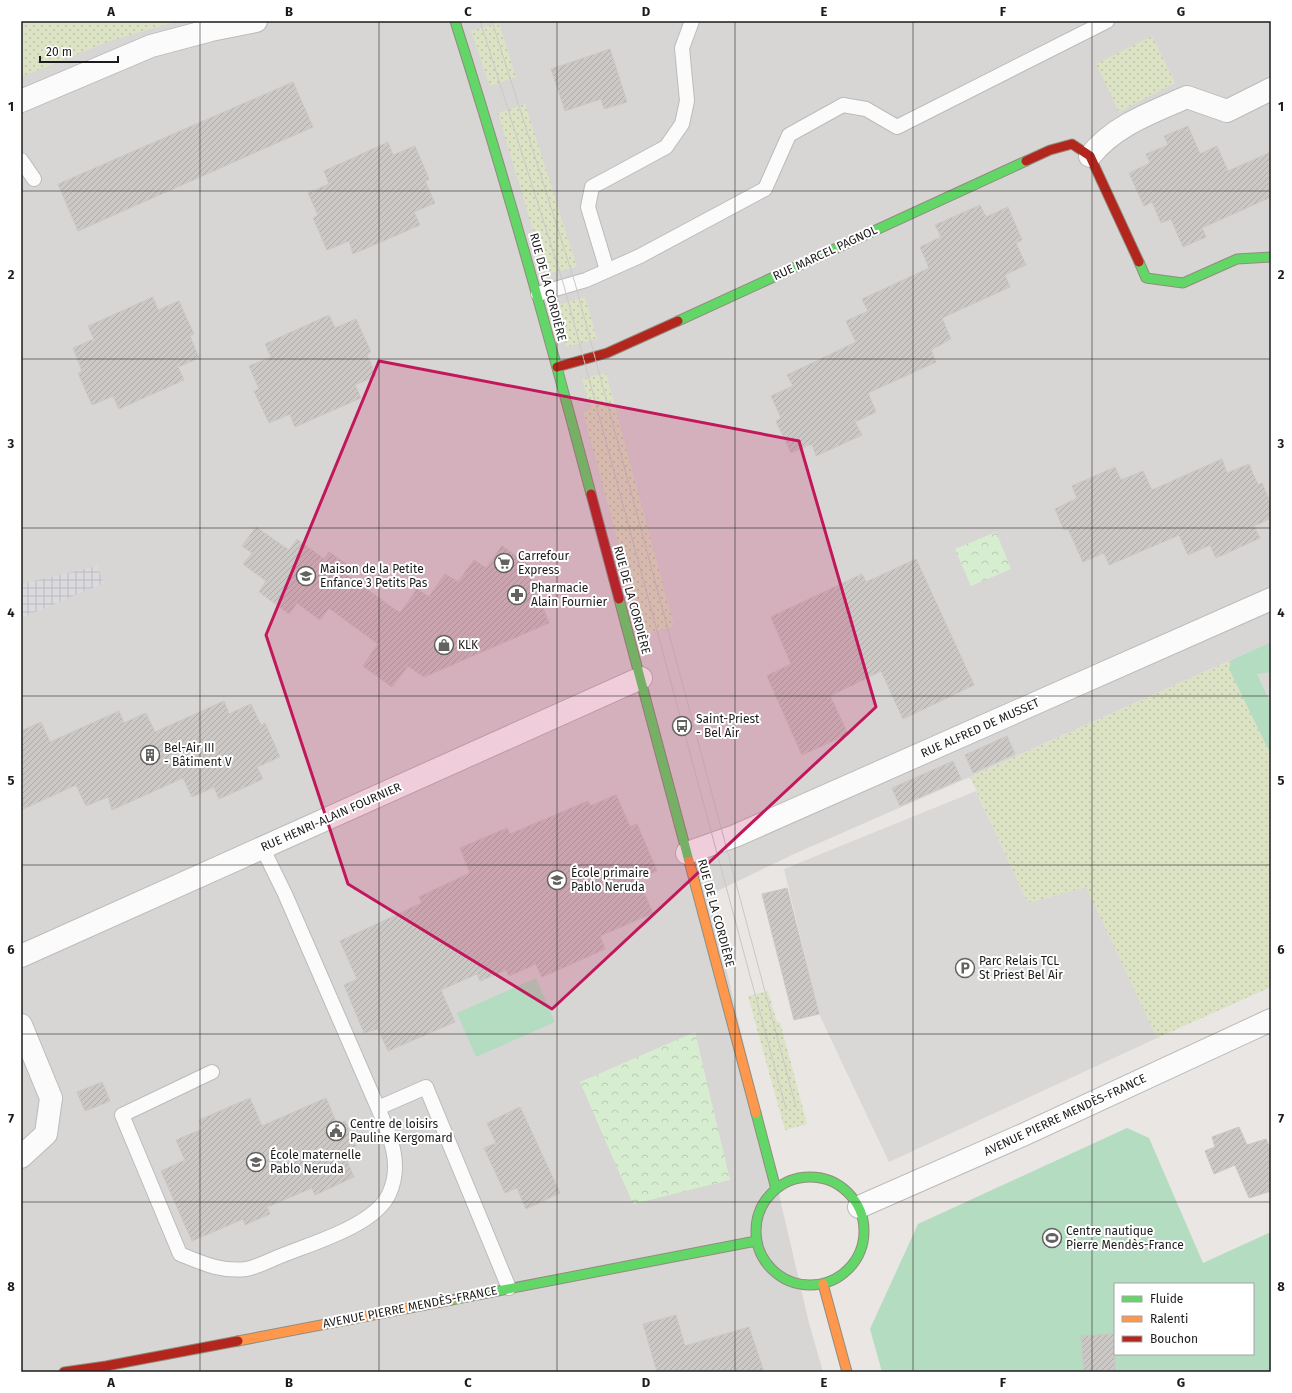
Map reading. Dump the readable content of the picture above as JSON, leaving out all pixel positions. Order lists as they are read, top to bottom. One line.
{"streets":{"street":["RUE MARCEL PAGNOL","RUE DE LA CORDIÈRE","RUE ALFRED DE MUSSET","RUE HENRI-ALAIN FOURNIER","AVENUE PIERRE MENDÈS-FRANCE"]},"crossings":[["RUE MARCEL PAGNOL","RUE DE LA CORDIÈRE"],["RUE DE LA CORDIÈRE","RUE ALFRED DE MUSSET"],["RUE DE LA CORDIÈRE","RUE HENRI-ALAIN FOURNIER"],["RUE DE LA CORDIÈRE","AVENUE PIERRE MENDÈS-FRANCE"]],"places":{"supermarket":["Carrefour Express"],"school or university":["Maison de la Petite Enfance 3 Petits Pas","École primaire Pablo Neruda","École maternelle Pablo Neruda"],"pharmacy":["Pharmacie Alain Fournier"],"shop":["KLK"],"bus stop":["Saint-Priest - Bel Air"],"building":["Bel-Air III - Bâtiment V"],"parking":["Parc Relais TCL St Priest Bel Air"],"public building":["Centre de loisirs Pauline Kergomard"],"sports":["Centre nautique Pierre Mendès-France"]},"legend":["Fluide","Ralenti","Bouchon"],"scale_bar":"20 m","grid":{"columns":["A","B","C","D","E","F","G"],"rows":["1","2","3","4","5","6","7","8"]}}
